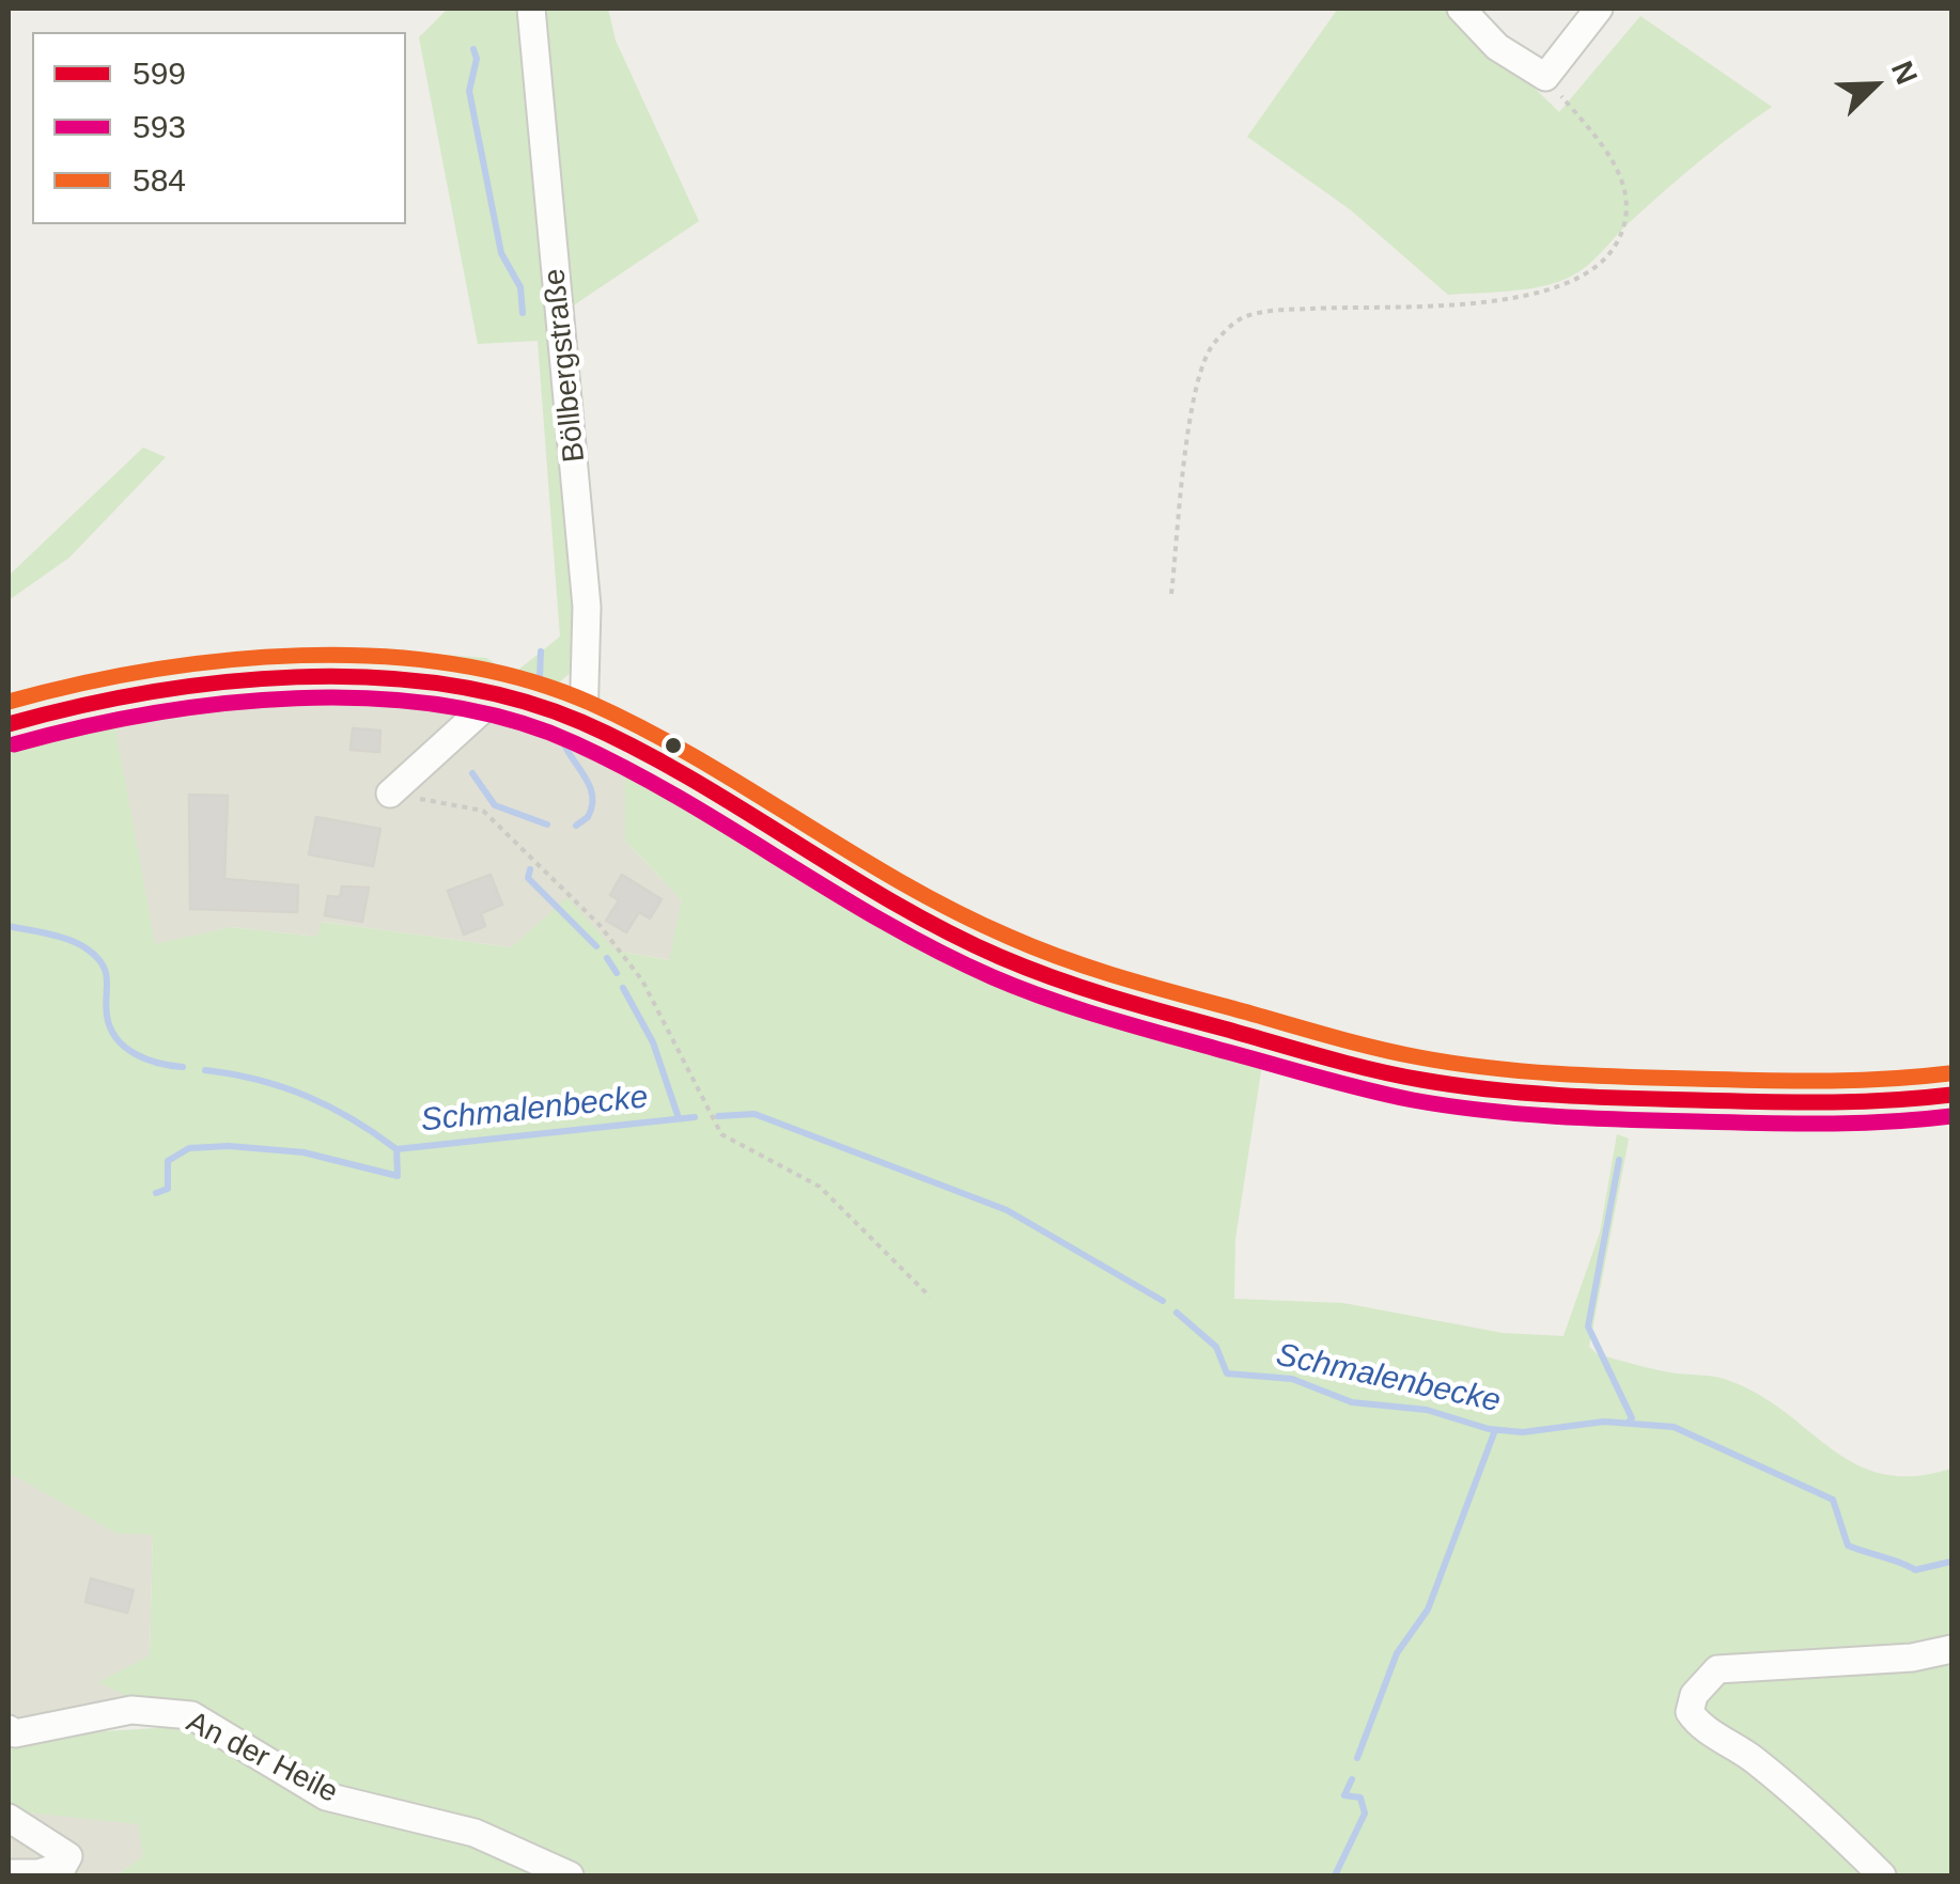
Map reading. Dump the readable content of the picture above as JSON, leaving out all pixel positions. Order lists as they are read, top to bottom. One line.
{"streets":{"street":["Böllbergstraße","An der Heile"]},"water":["Schmalenbecke"],"lines":["transit line 584","transit line 599","transit line 593"],"legend":["599","593","584"],"north":"top right"}
